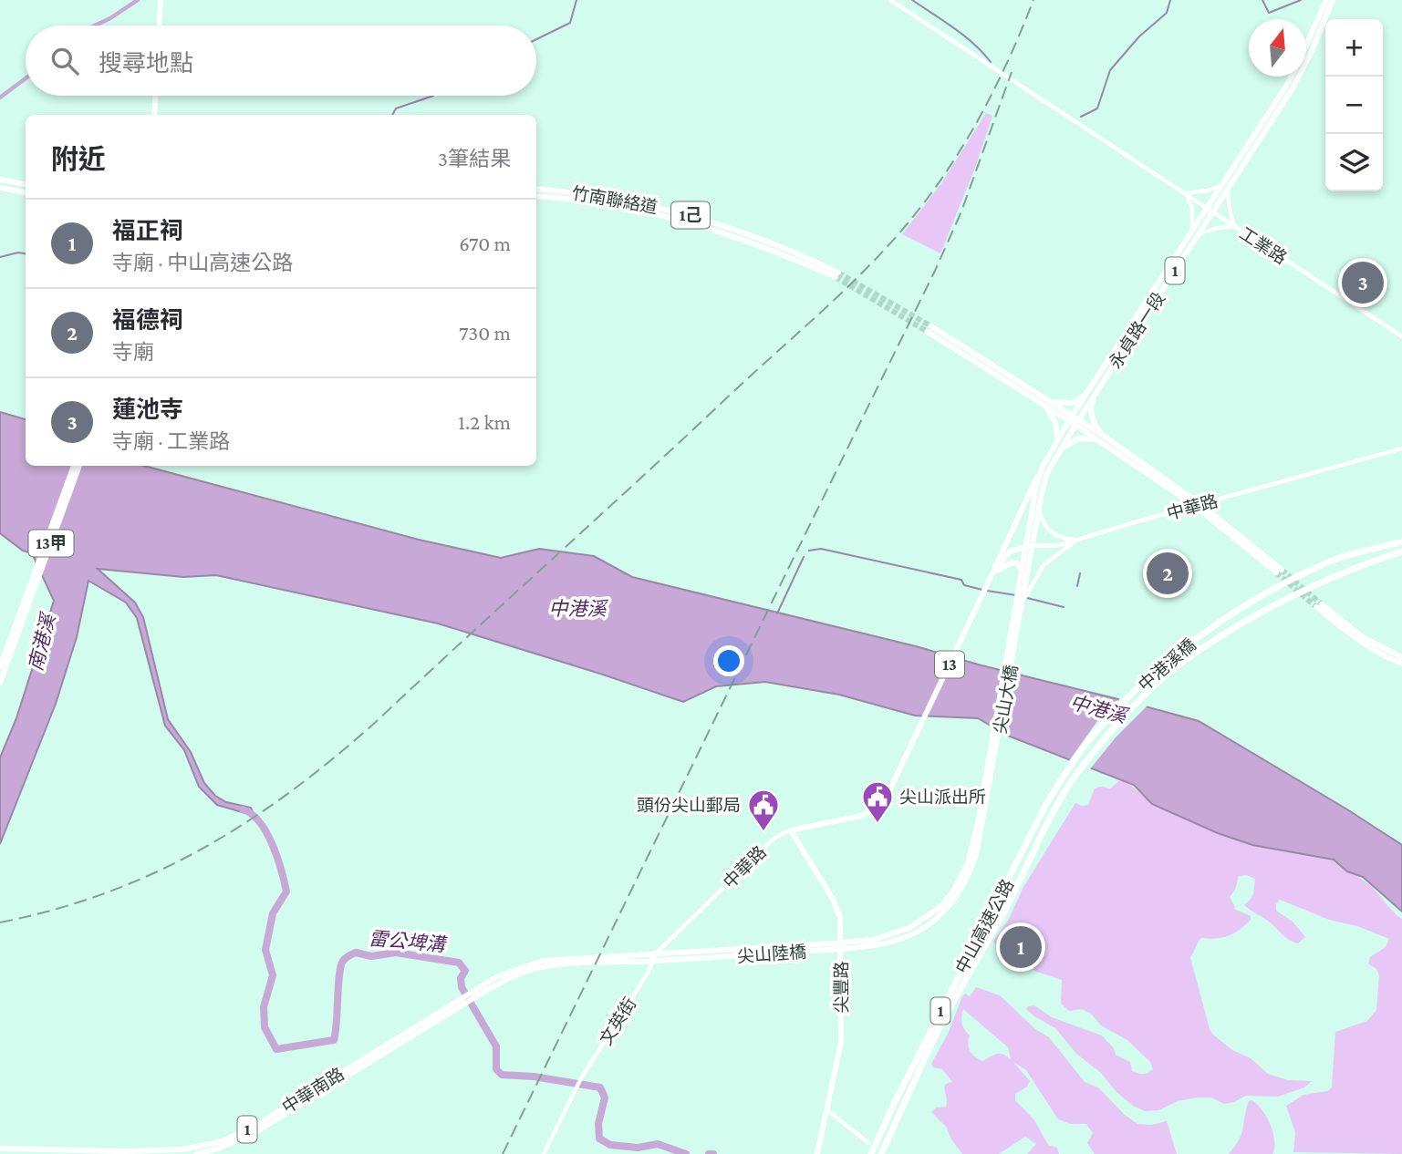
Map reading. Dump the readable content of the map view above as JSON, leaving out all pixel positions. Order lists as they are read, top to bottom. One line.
{"streets":{"highway":["1","中港溪橋","中山高速公路"],"main road":["竹南聯絡道","1己","永貞路一段","中華路","13甲","13","尖山大橋","尖山陸橋","尖豐路","中華南路"],"street":["工業路","文英街"]},"crossings":[["工業路","永貞路一段"],["1","中華路"],["1","尖山大橋"],["1","尖山陸橋"],["1","文英街"],["1","中華南路"],["永貞路一段","中華路"],["永貞路一段","13"],["永貞路一段","尖山大橋"],["中華路","13"],["中華路","尖山陸橋"],["中華路","尖豐路"],["中華路","文英街"],["中港溪橋","中山高速公路"],["尖山陸橋","文英街"]],"water":["中港溪","南港溪","雷公埤溝"],"places":{"public building":["尖山派出所","頭份尖山郵局"]},"north":"top","page":{"map_buttons":["+","−"],"search":"搜尋地點","heading":["附近","3筆結果"],"list":[{"mark":"1","name":"福正祠","note":"寺廟 · 中山高速公路","value":"670 m"},{"mark":"2","name":"福德祠","note":"寺廟","value":"730 m"},{"mark":"3","name":"蓮池寺","note":"寺廟 · 工業路","value":"1.2 km"}],"pins":["3","2","1"]}}
